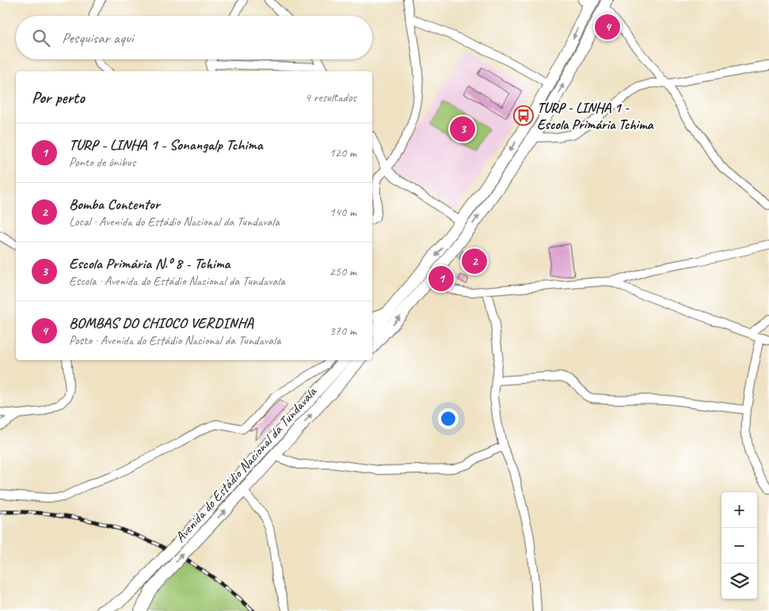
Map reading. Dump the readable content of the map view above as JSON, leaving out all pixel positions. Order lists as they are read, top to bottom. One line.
{"streets":{"street":["Avenida do Estádio Nacional da Tundavala"]},"places":{"bus stop":["TURP - LINHA 1 - Escola Primária Tchima"]},"page":{"pins":["4","3","2","1"],"search":"Pesquisar aqui","heading":["Por perto","4 resultados"],"list":[{"mark":"1","name":"TURP - LINHA 1 - Sonangalp Tchima","note":"Ponto de ônibus","value":"120 m"},{"mark":"2","name":"Bomba Contentor","note":"Local · Avenida do Estádio Nacional da Tundavala","value":"140 m"},{"mark":"3","name":"Escola Primária N.º 8 - Tchima","note":"Escola · Avenida do Estádio Nacional da Tundavala","value":"250 m"},{"mark":"4","name":"BOMBAS DO CHIOCO VERDINHA","note":"Posto · Avenida do Estádio Nacional da Tundavala","value":"370 m"}],"map_buttons":["+","−"]}}
